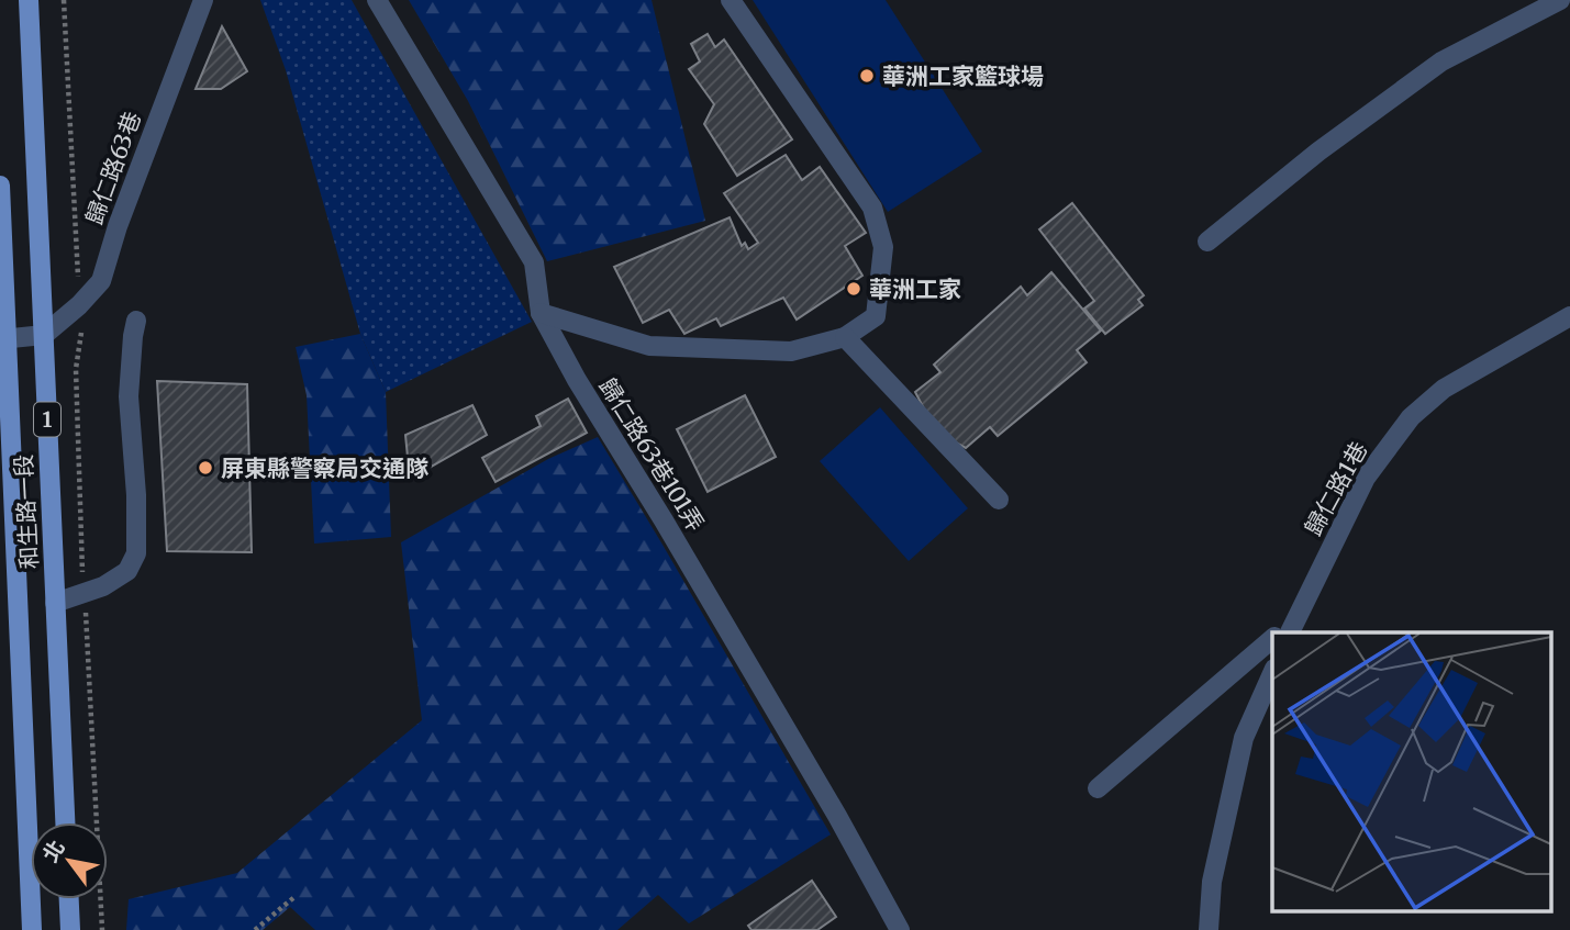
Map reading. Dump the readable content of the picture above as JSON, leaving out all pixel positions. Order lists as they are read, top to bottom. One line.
{"streets":{"main road":["1","和生路一段"],"street":["歸仁路63巷","歸仁路63巷101弄","歸仁路1巷"]},"crossings":[["歸仁路63巷","和生路一段"]],"places":["華洲工家籃球場","華洲工家","屏東縣警察局交通隊"],"north":"top left"}
